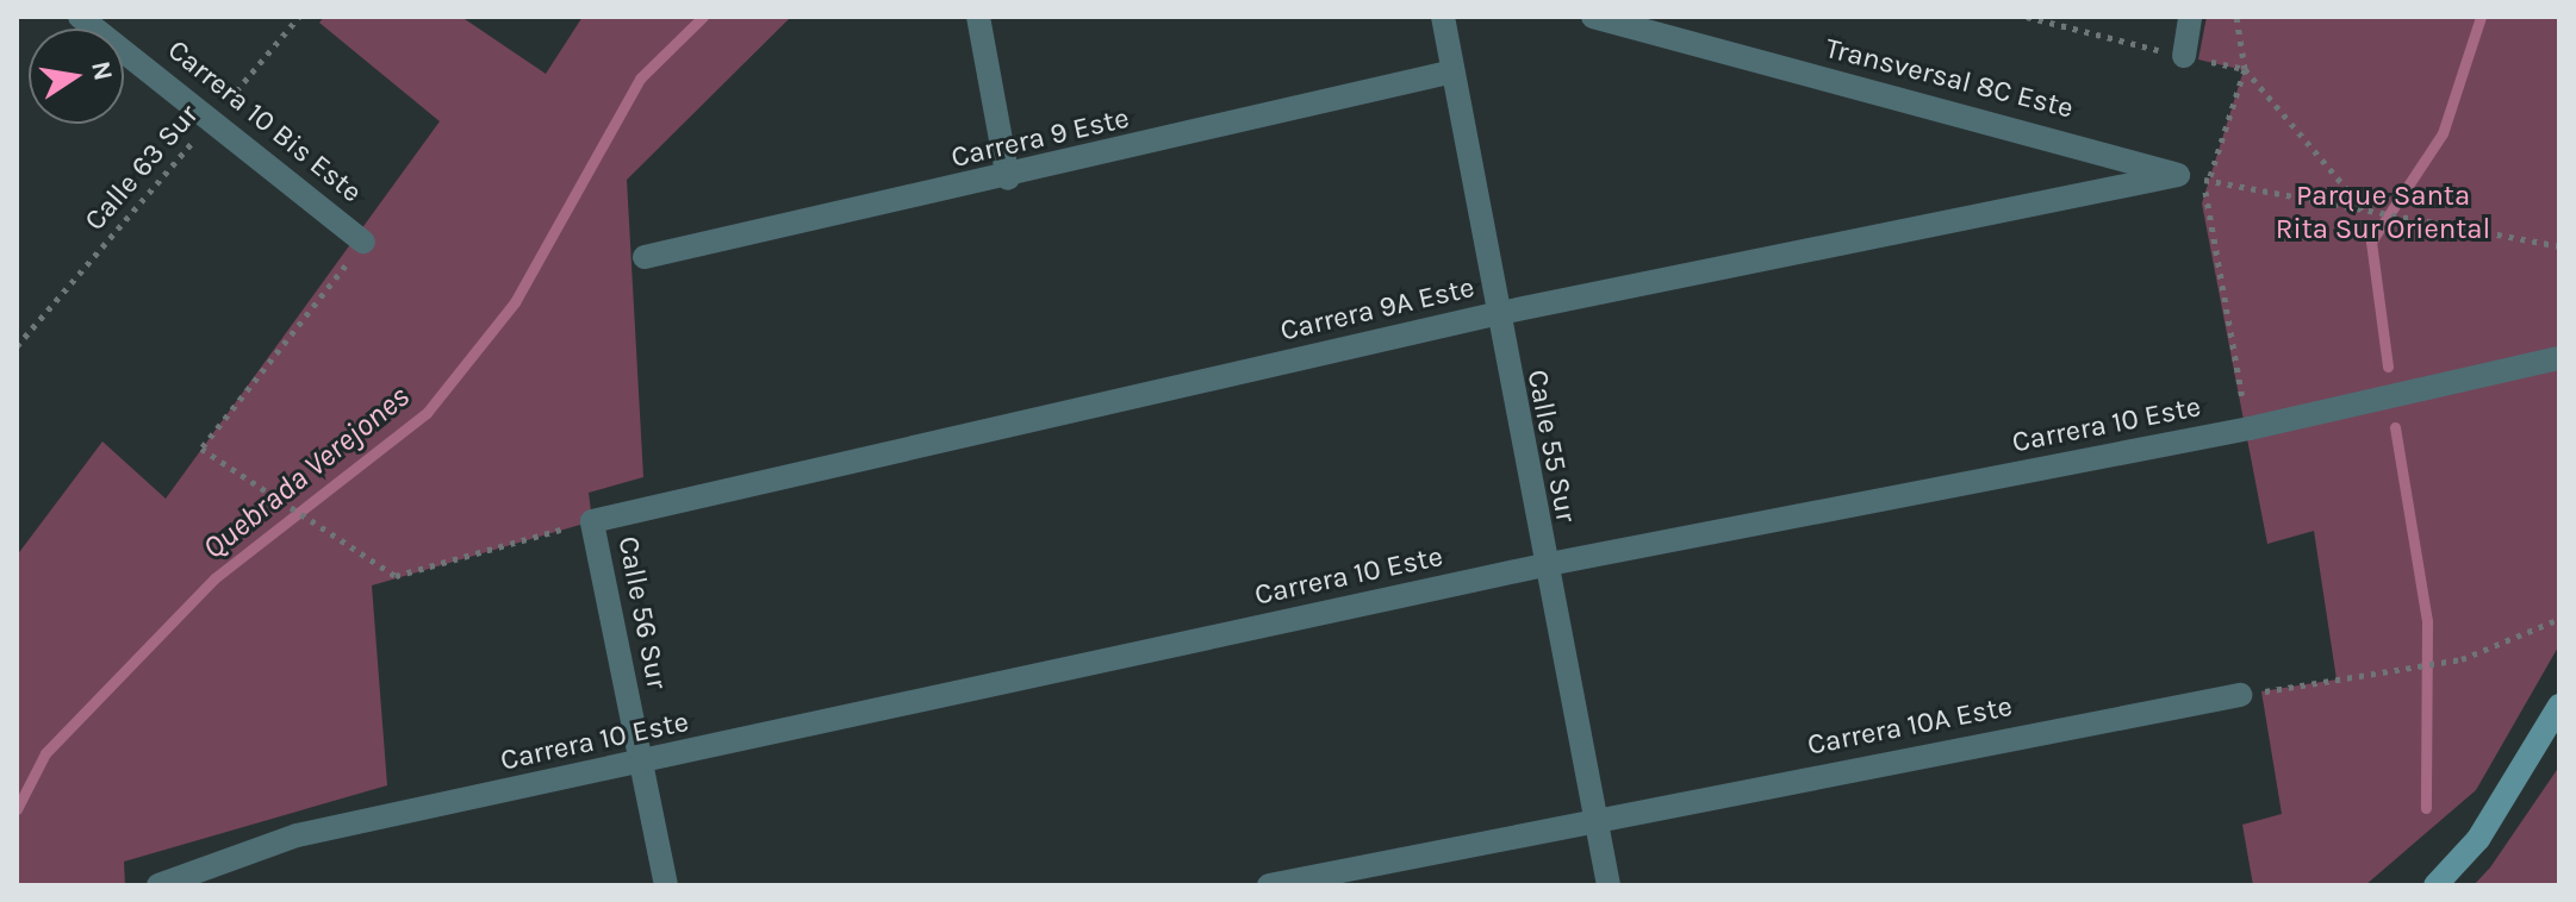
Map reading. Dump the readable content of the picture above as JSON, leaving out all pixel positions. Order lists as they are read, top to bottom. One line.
{"streets":{"street":["Transversal 8C Este","Carrera 10 Bis Este","Carrera 9 Este","Carrera 9A Este","Carrera 10 Este","Calle 55 Sur","Calle 56 Sur","Carrera 10A Este"],"path":["Calle 63 Sur"]},"crossings":[["Transversal 8C Este","Carrera 9A Este"],["Carrera 10 Bis Este","Calle 63 Sur"],["Carrera 9 Este","Calle 55 Sur"],["Carrera 9A Este","Calle 55 Sur"],["Carrera 9A Este","Calle 56 Sur"],["Carrera 10 Este","Calle 55 Sur"],["Carrera 10 Este","Calle 56 Sur"],["Calle 55 Sur","Carrera 10A Este"]],"water":["Quebrada Verejones"],"parks":["Parque Santa Rita Sur Oriental"],"north":"right"}
